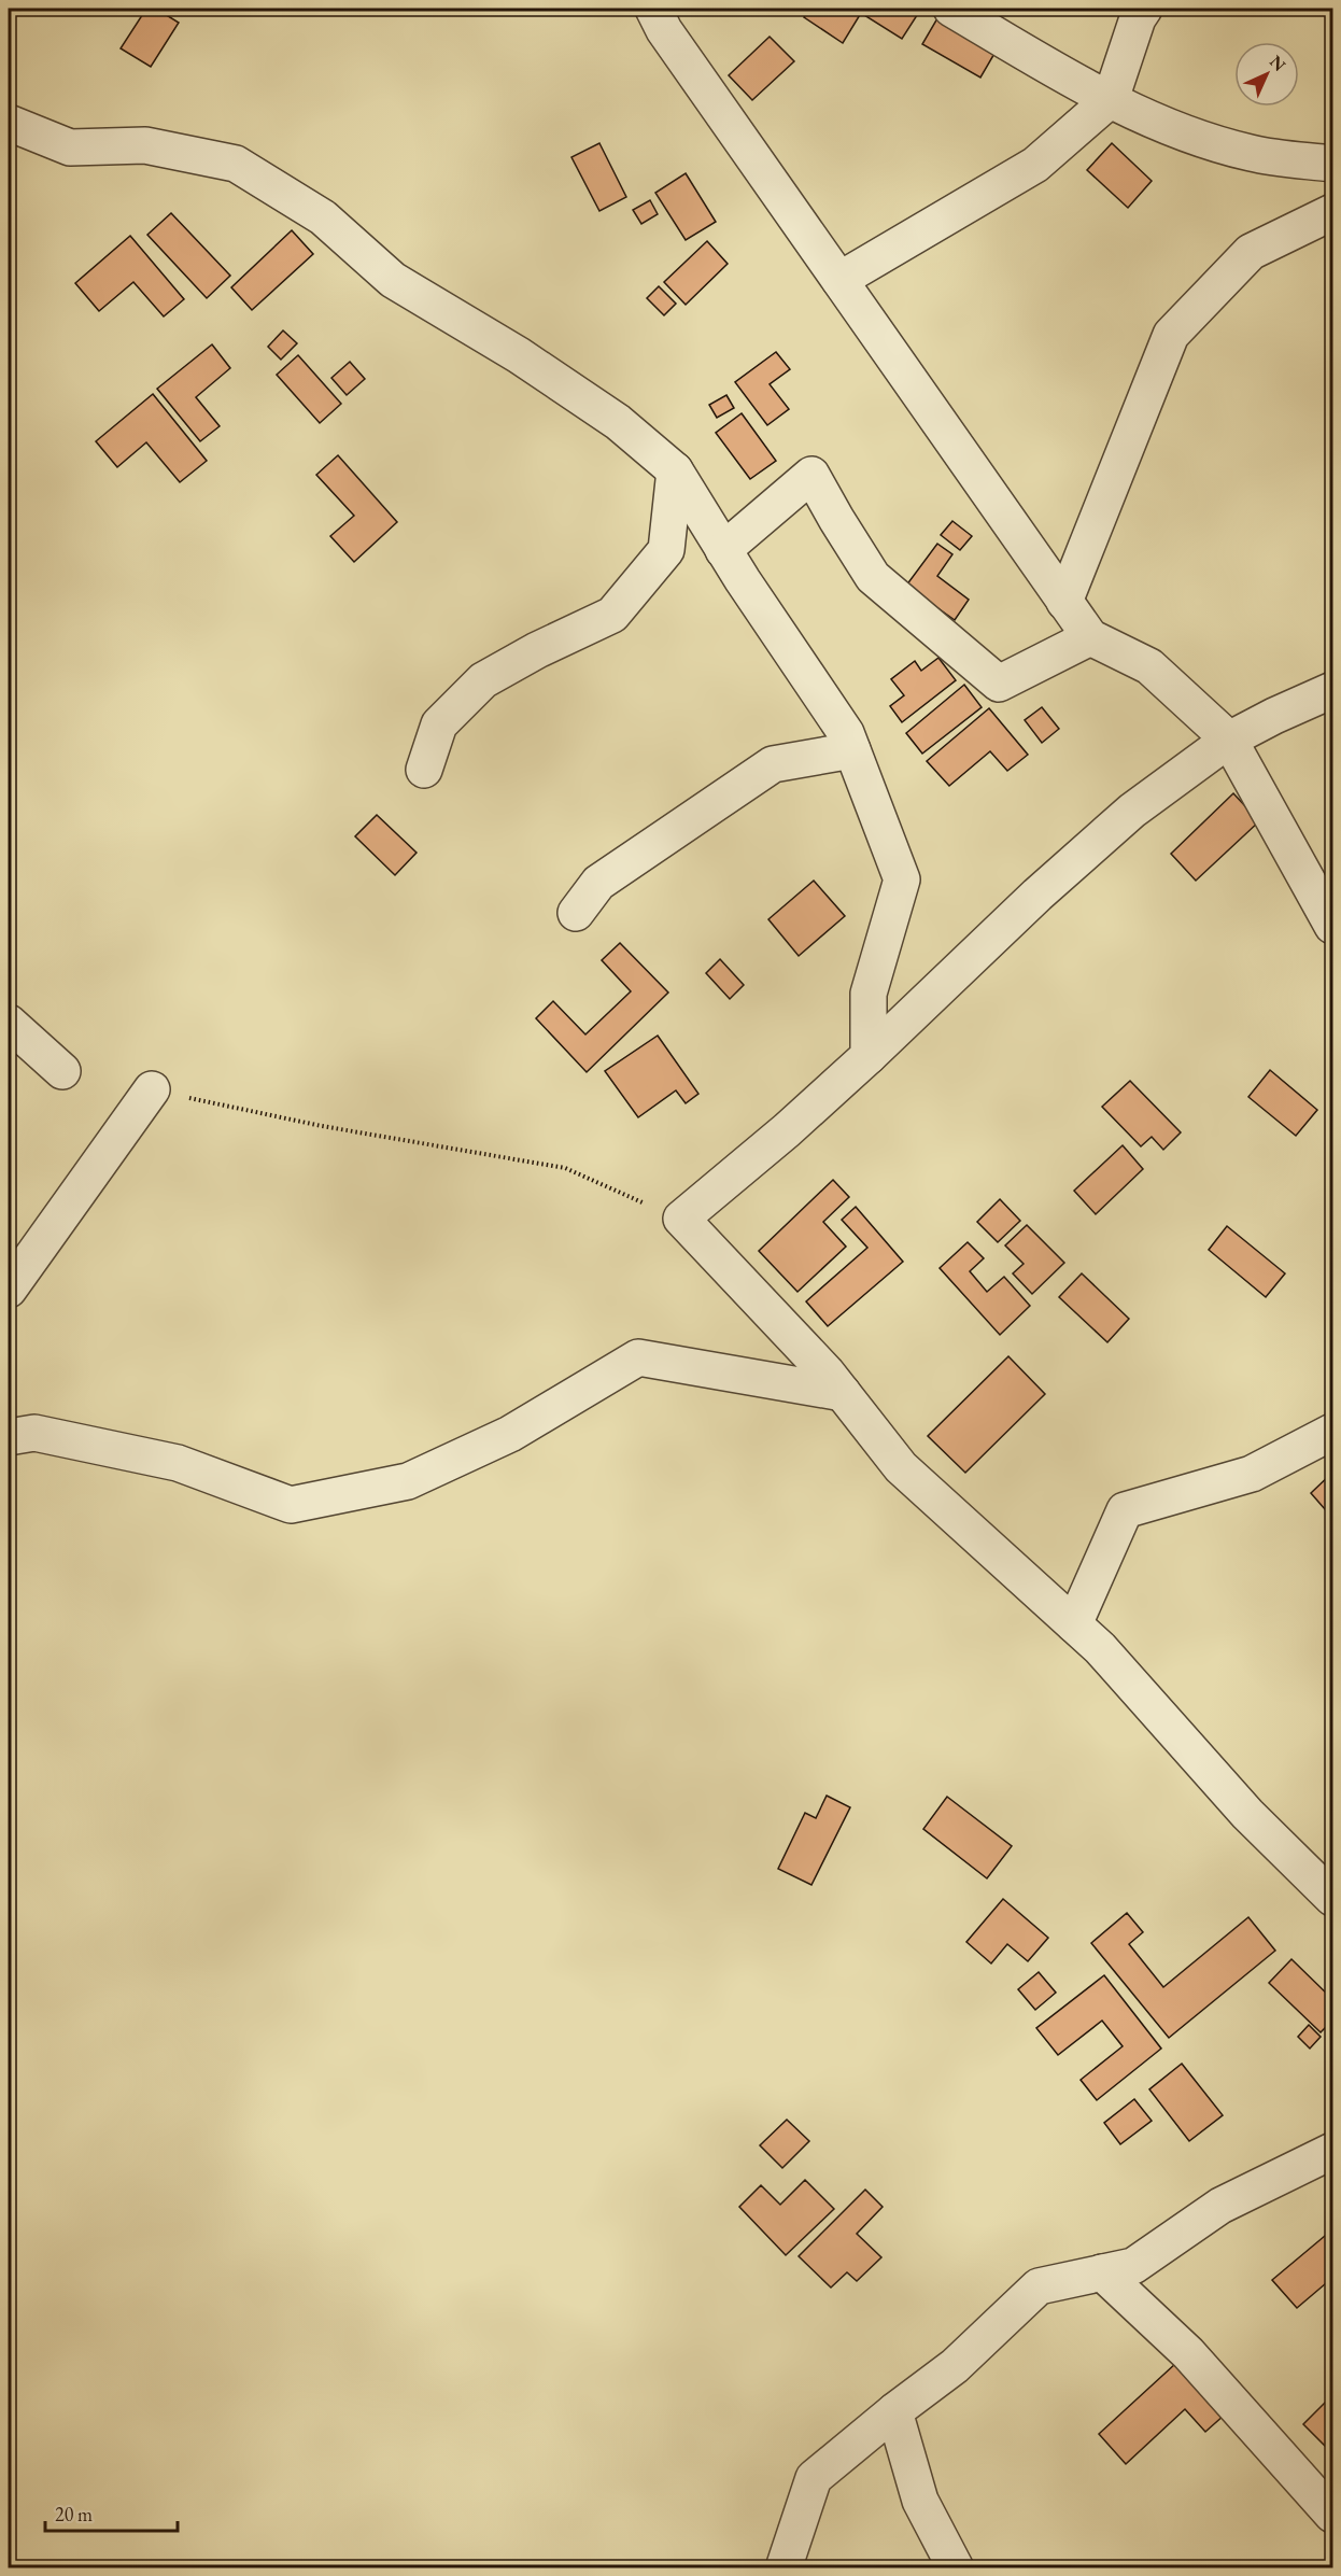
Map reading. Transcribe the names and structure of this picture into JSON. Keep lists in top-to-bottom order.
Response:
{
  "scale_bar": "20 m",
  "north": "top right"
}
